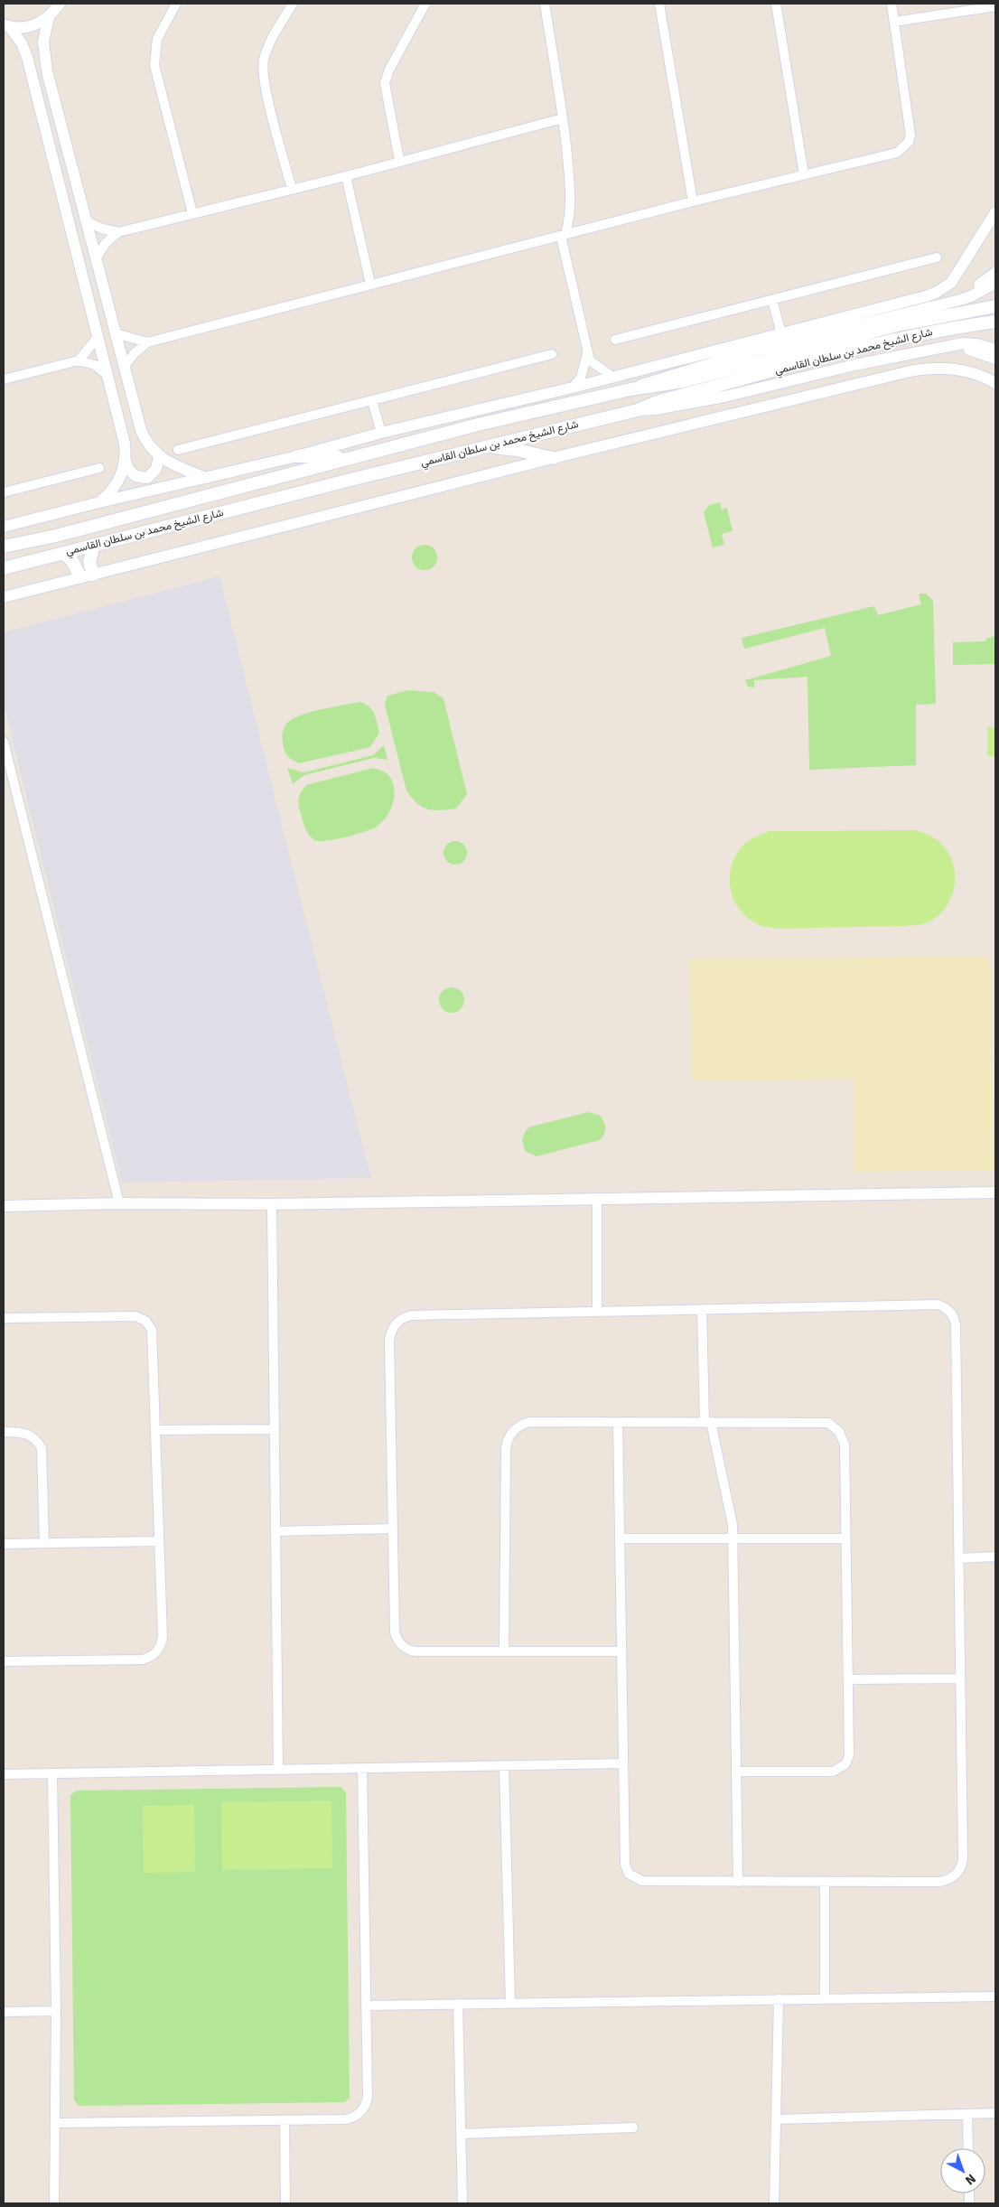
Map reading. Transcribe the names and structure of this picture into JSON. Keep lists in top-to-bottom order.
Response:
{
  "streets": {
    "main road": ["شارع الشيخ محمد بن سلطان القاسمي"]
  },
  "north": "bottom right"
}
